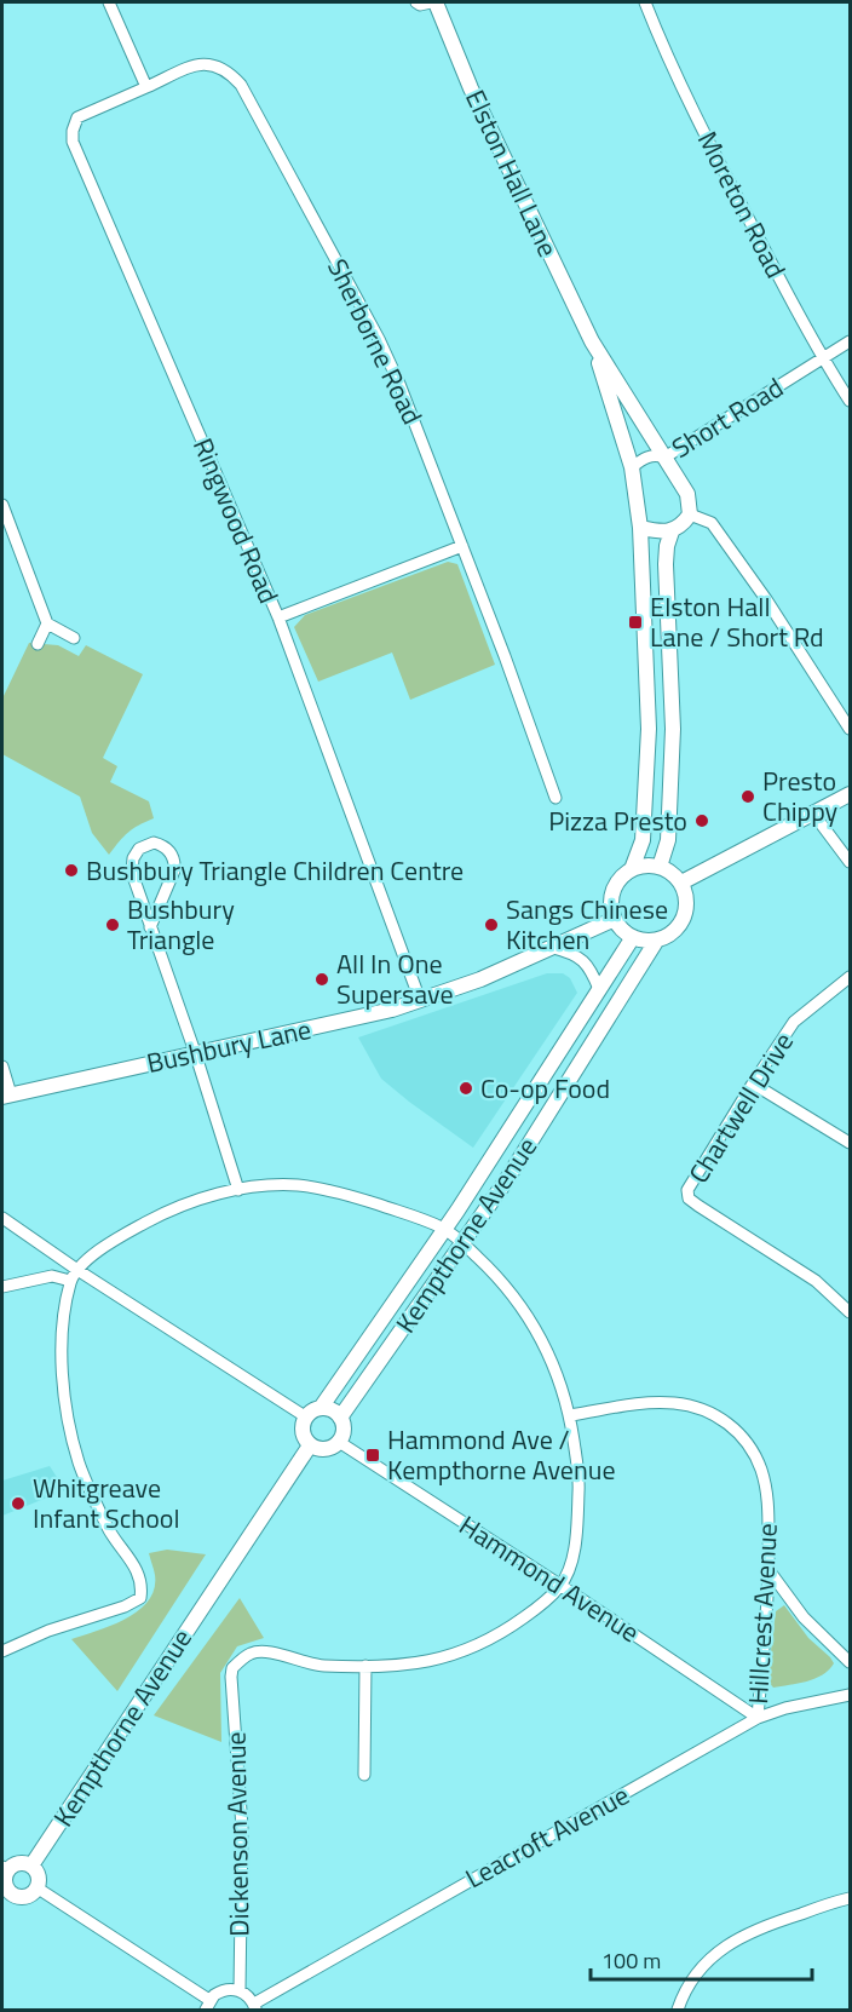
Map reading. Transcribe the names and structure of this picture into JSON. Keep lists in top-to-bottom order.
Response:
{
  "streets": {
    "street": [
      "Elston Hall Lane",
      "Moreton Road",
      "Sherborne Road",
      "Short Road",
      "Ringwood Road",
      "Bushbury Lane",
      "Chartwell Drive",
      "Kempthorne Avenue",
      "Hammond Avenue",
      "Hillcrest Avenue",
      "Dickenson Avenue",
      "Leacroft Avenue"
    ]
  },
  "crossings": [
    ["Elston Hall Lane", "Short Road"],
    ["Elston Hall Lane", "Bushbury Lane"],
    ["Elston Hall Lane", "Kempthorne Avenue"],
    ["Moreton Road", "Short Road"],
    ["Sherborne Road", "Ringwood Road"],
    ["Ringwood Road", "Bushbury Lane"],
    ["Bushbury Lane", "Kempthorne Avenue"],
    ["Kempthorne Avenue", "Hammond Avenue"],
    ["Hammond Avenue", "Hillcrest Avenue"],
    ["Hammond Avenue", "Leacroft Avenue"],
    ["Hillcrest Avenue", "Leacroft Avenue"]
  ],
  "places": {
    "transit": ["Elston Hall Lane / Short Rd", "Hammond Ave / Kempthorne Avenue"],
    "other": [
      "Presto Chippy",
      "Pizza Presto",
      "Bushbury Triangle Children Centre",
      "Bushbury Triangle",
      "Sangs Chinese Kitchen",
      "All In One Supersave",
      "Co-op Food",
      "Whitgreave Infant School"
    ]
  },
  "scale_bar": "100 m"
}
